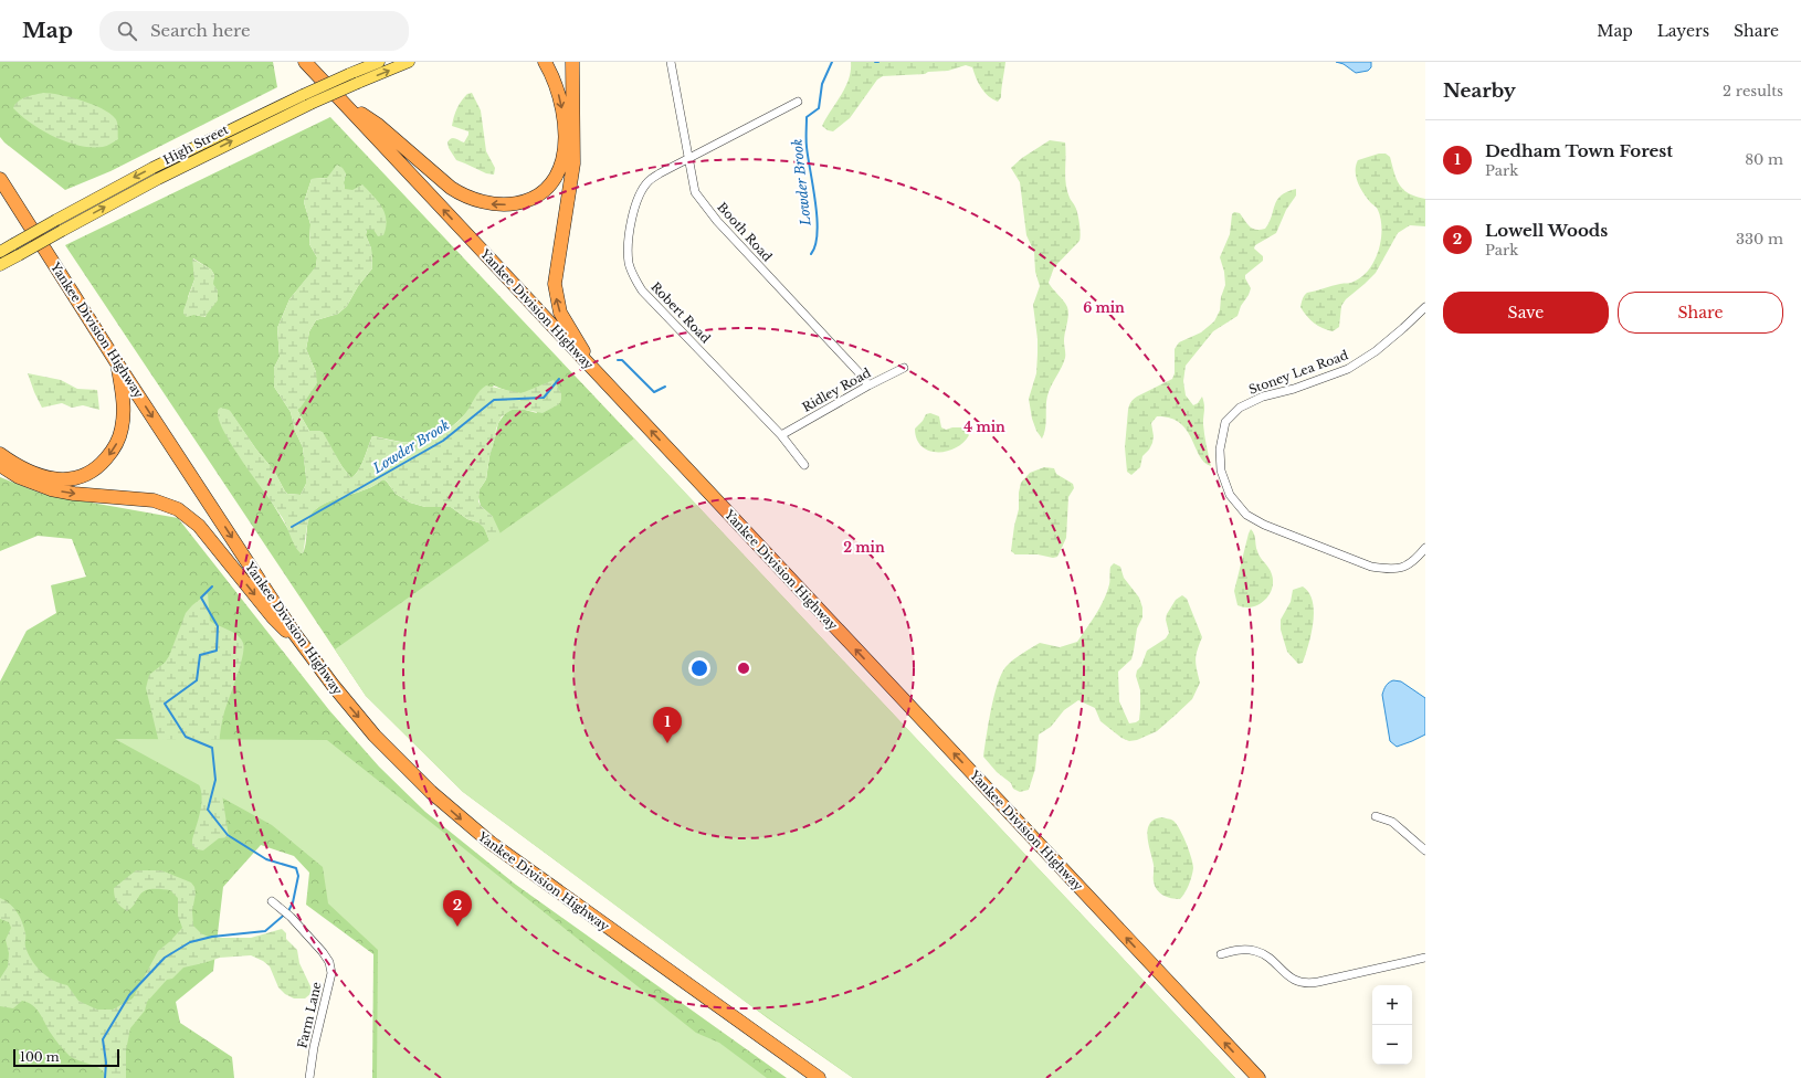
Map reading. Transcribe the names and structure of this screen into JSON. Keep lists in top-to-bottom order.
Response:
{
  "streets": {
    "highway": ["Yankee Division Highway"],
    "main road": ["High Street"],
    "street": [
      "Booth Road",
      "Robert Road",
      "Stoney Lea Road",
      "Ridley Road",
      "Farm Lane"
    ]
  },
  "crossings": [
    ["Booth Road", "Robert Road"],
    ["Booth Road", "Ridley Road"],
    ["Robert Road", "Ridley Road"]
  ],
  "water": ["Lowder Brook"],
  "scale_bar": "100 m",
  "page": {
    "header": "Map",
    "search": "Search here",
    "nav": ["Map", "Layers", "Share"],
    "heading": ["Nearby", "2 results"],
    "list": [
      {
        "mark": "1",
        "name": "Dedham Town Forest",
        "note": "Park",
        "value": "80 m"
      },
      {
        "mark": "2",
        "name": "Lowell Woods",
        "note": "Park",
        "value": "330 m"
      }
    ],
    "buttons": ["Save", "Share"],
    "pins": ["1", "2"],
    "map_buttons": ["+", "−"],
    "scale": "100 m"
  },
  "rings": ["6 min", "4 min", "2 min"]
}
